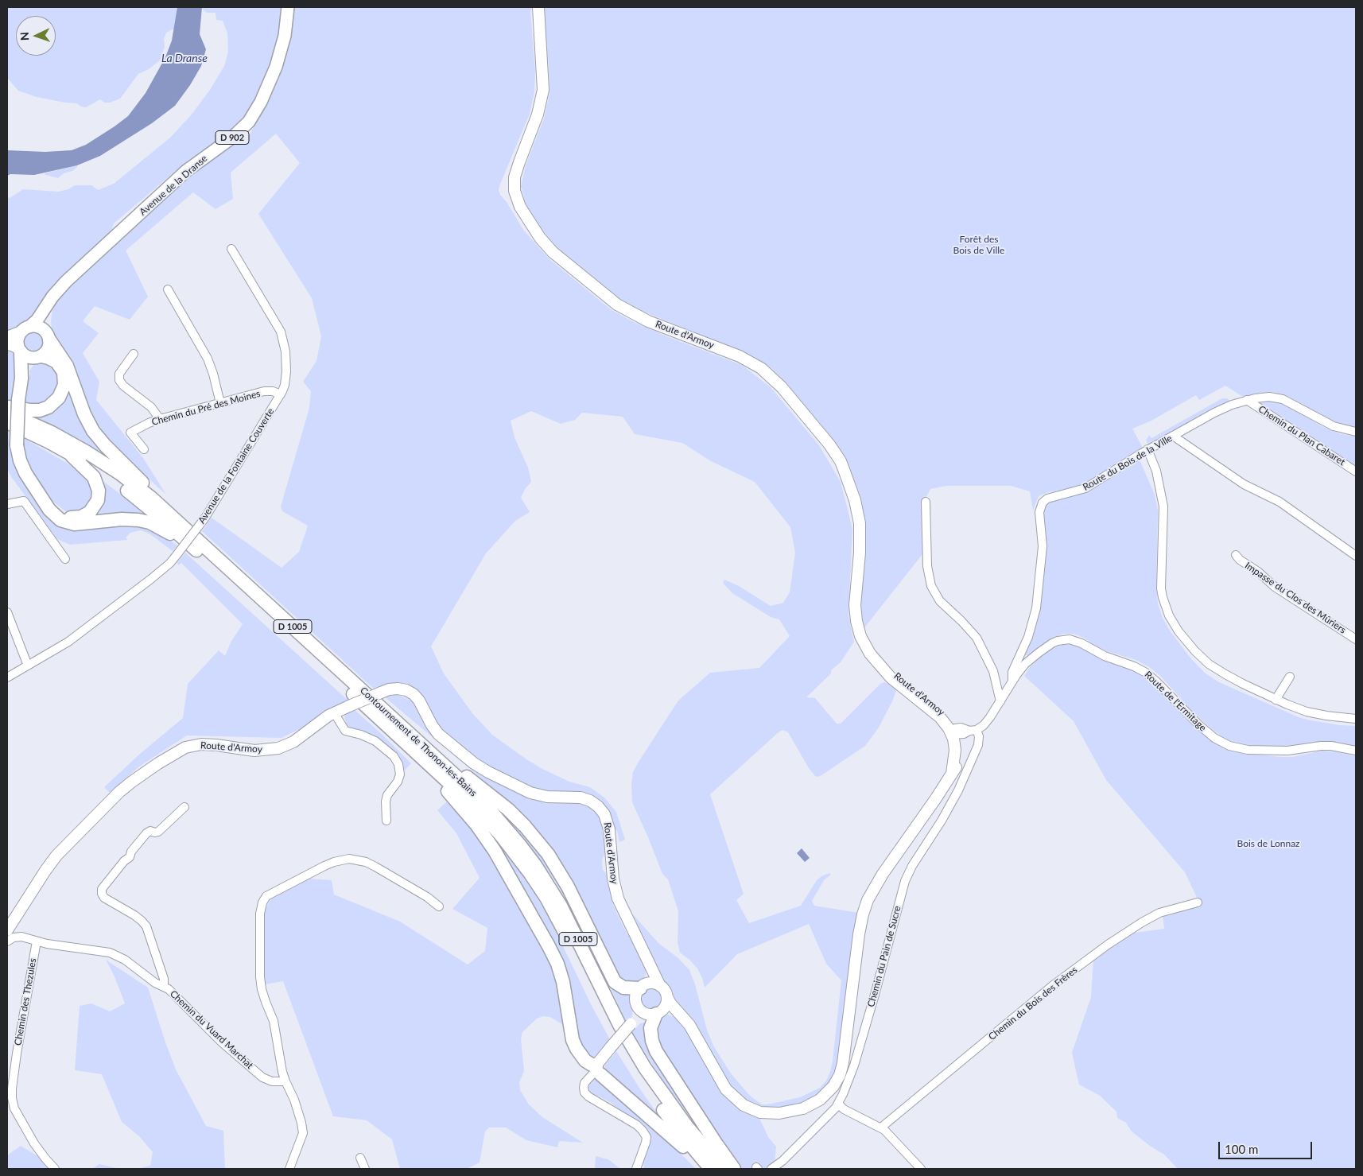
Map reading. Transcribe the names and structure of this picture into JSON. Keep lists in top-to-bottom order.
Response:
{
  "streets": {
    "highway": ["D 1005", "Contournement de Thonon-les-Bains"],
    "main road": ["D 902", "Avenue de la Dranse", "Route d'Armoy"],
    "street": [
      "Chemin du Pré des Moines",
      "Chemin du Plan Cabaret",
      "Route du Bois de la Ville",
      "Avenue de la Fontaine Couverte",
      "Impasse du Clos des Mûriers",
      "Route de l'Ermitage",
      "Chemin du Pain de Sucre",
      "Chemin des Thezules",
      "Chemin du Bois des Frères",
      "Chemin du Vuard Marchat"
    ]
  },
  "crossings": [
    ["Route d'Armoy", "Route du Bois de la Ville"],
    ["Route d'Armoy", "D 1005"],
    ["Chemin du Pré des Moines", "Avenue de la Fontaine Couverte"],
    ["Chemin du Plan Cabaret", "Route du Bois de la Ville"],
    ["Route du Bois de la Ville", "Route de l'Ermitage"],
    ["Route du Bois de la Ville", "Chemin du Pain de Sucre"],
    ["D 1005", "Contournement de Thonon-les-Bains"],
    ["Chemin des Thezules", "Chemin du Vuard Marchat"]
  ],
  "water": ["La Dranse"],
  "parks": ["Forêt des Bois de Ville", "Bois de Lonnaz"],
  "scale_bar": "100 m",
  "north": "left"
}
